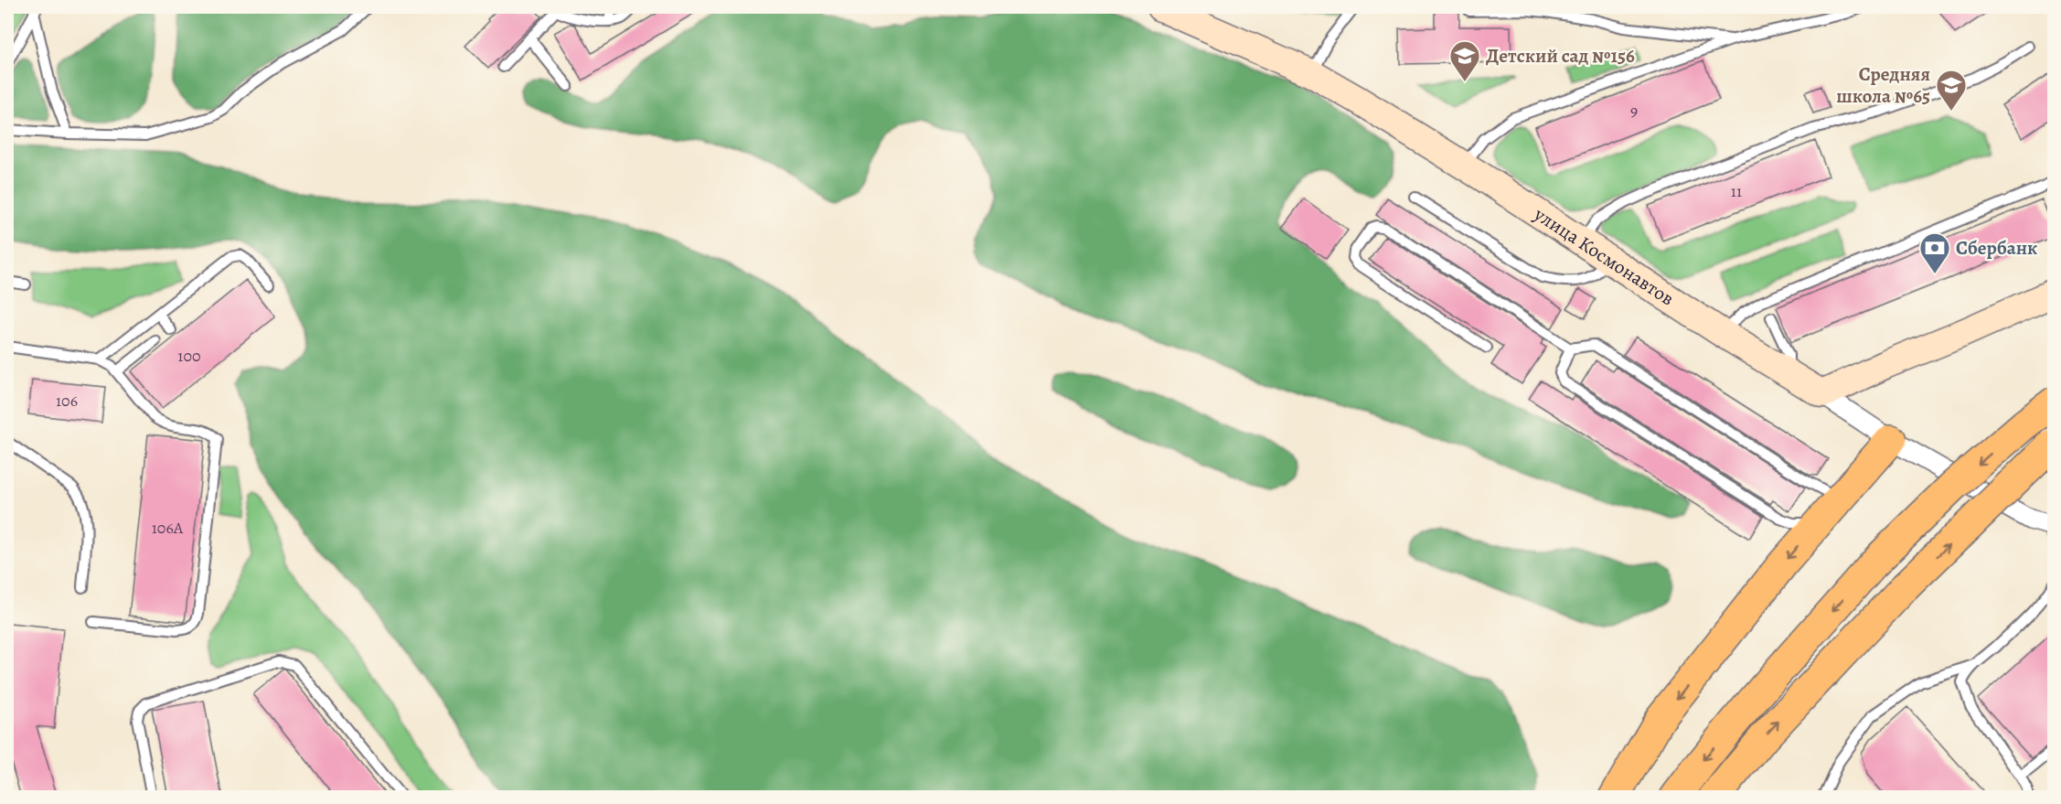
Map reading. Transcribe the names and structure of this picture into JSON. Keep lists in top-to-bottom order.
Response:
{
  "streets": {
    "main road": ["улица Космонавтов"]
  },
  "places": {
    "school or university": ["Детский сад №156", "Средняя школа №65"],
    "bank": ["Сбербанк"]
  },
  "house_numbers": [
    "9",
    "11",
    "100",
    "106",
    "106А"
  ]
}
